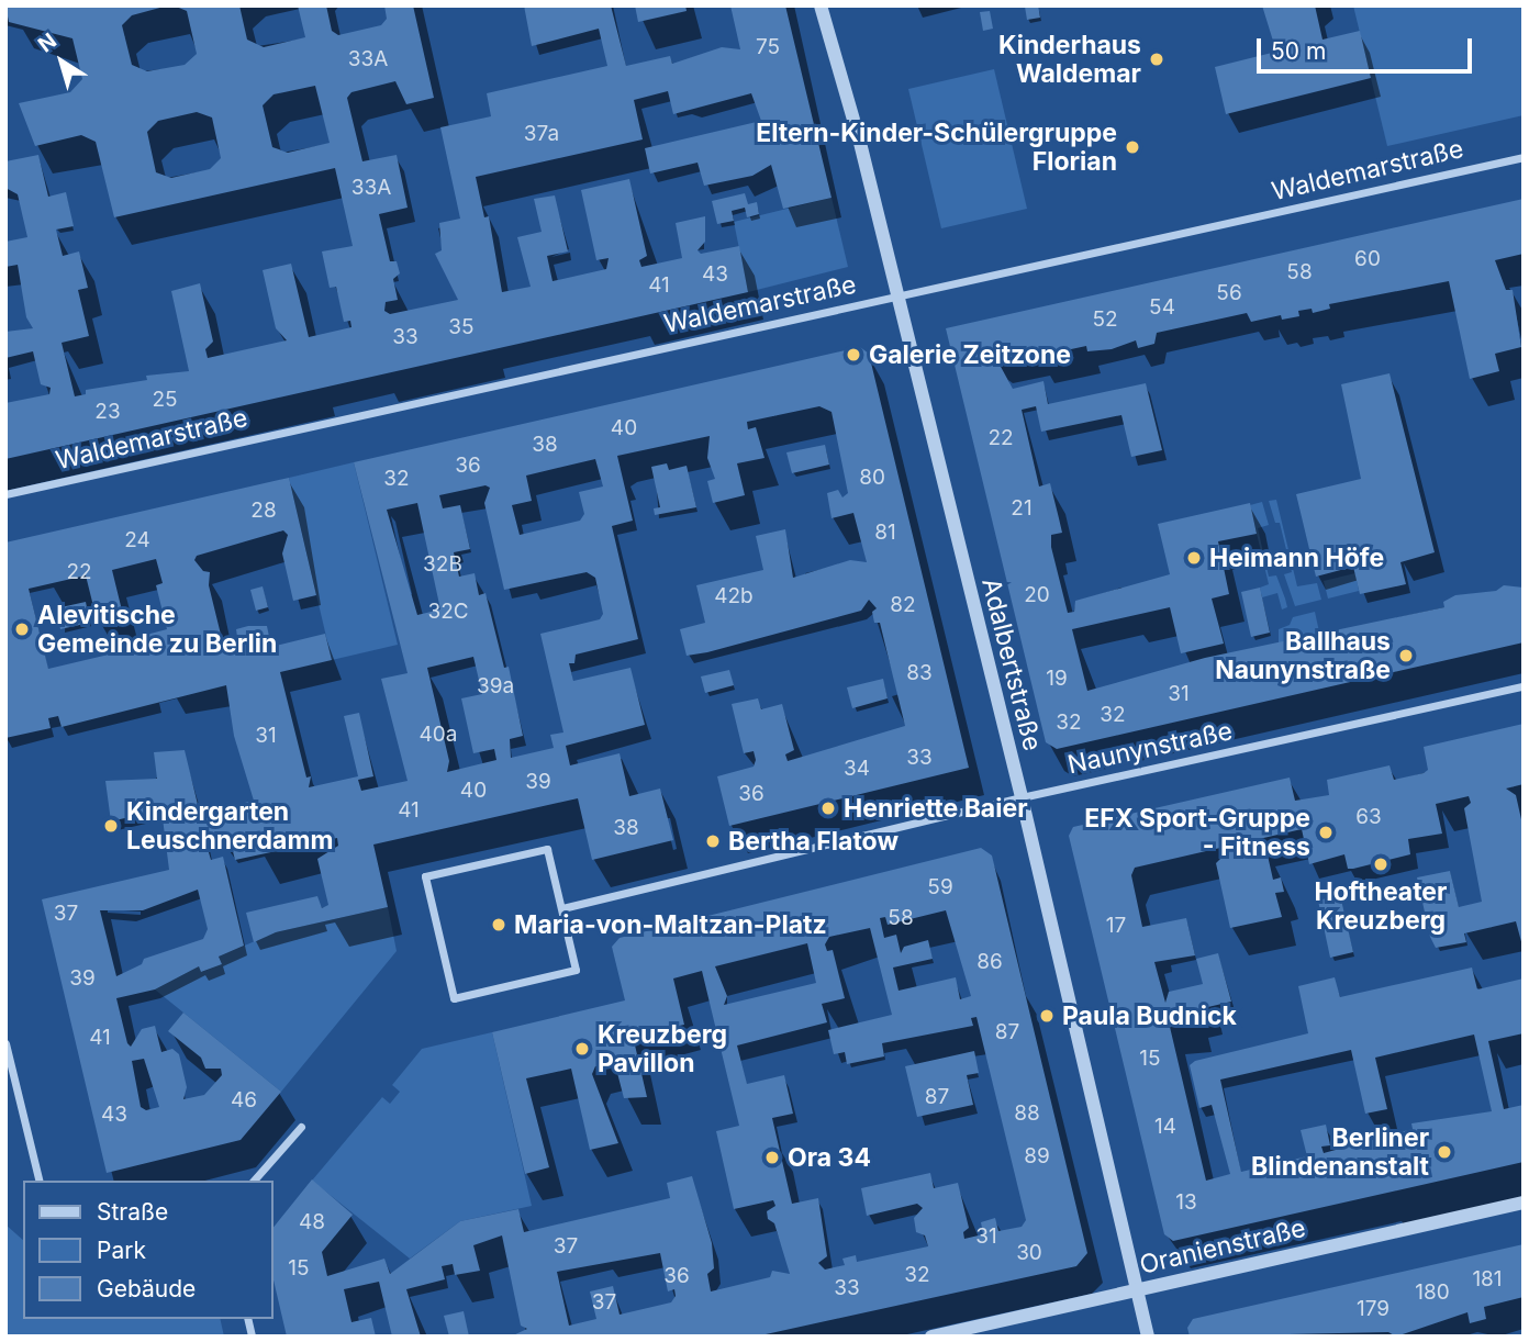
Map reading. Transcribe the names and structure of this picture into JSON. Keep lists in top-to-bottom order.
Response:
{
  "streets": {
    "street": [
      "Waldemarstraße",
      "Adalbertstraße",
      "Naunynstraße",
      "Oranienstraße"
    ]
  },
  "crossings": [
    ["Waldemarstraße", "Adalbertstraße"],
    ["Adalbertstraße", "Naunynstraße"],
    ["Adalbertstraße", "Oranienstraße"]
  ],
  "places": [
    "Kinderhaus Waldemar",
    "Eltern-Kinder-Schülergruppe Florian",
    "Galerie Zeitzone",
    "Heimann Höfe",
    "Alevitische Gemeinde zu Berlin",
    "Ballhaus Naunynstraße",
    "Henriette Baier",
    "Kindergarten Leuschnerdamm",
    "EFX Sport-Gruppe - Fitness",
    "Bertha Flatow",
    "Hoftheater Kreuzberg",
    "Maria-von-Maltzan-Platz",
    "Paula Budnick",
    "Kreuzberg Pavillon",
    "Berliner Blindenanstalt",
    "Ora 34"
  ],
  "house_numbers": [
    "75",
    "33A",
    "37a",
    "33A",
    "60",
    "58",
    "43",
    "41",
    "56",
    "54",
    "52",
    "35",
    "33",
    "25",
    "23",
    "40",
    "22",
    "38",
    "36",
    "80",
    "32",
    "21",
    "28",
    "81",
    "24",
    "32B",
    "22",
    "20",
    "42b",
    "82",
    "32C",
    "83",
    "19",
    "39a",
    "31",
    "32",
    "32",
    "40a",
    "31",
    "33",
    "34",
    "39",
    "40",
    "36",
    "41",
    "63",
    "38",
    "59",
    "37",
    "58",
    "17",
    "86",
    "39",
    "87",
    "41",
    "15",
    "87",
    "46",
    "88",
    "43",
    "14",
    "89",
    "13",
    "48",
    "31",
    "37",
    "30",
    "15",
    "32",
    "36",
    "181",
    "33",
    "180",
    "37",
    "179"
  ],
  "legend": ["Straße", "Park", "Gebäude"],
  "scale_bar": "50 m",
  "north": "top left"
}
